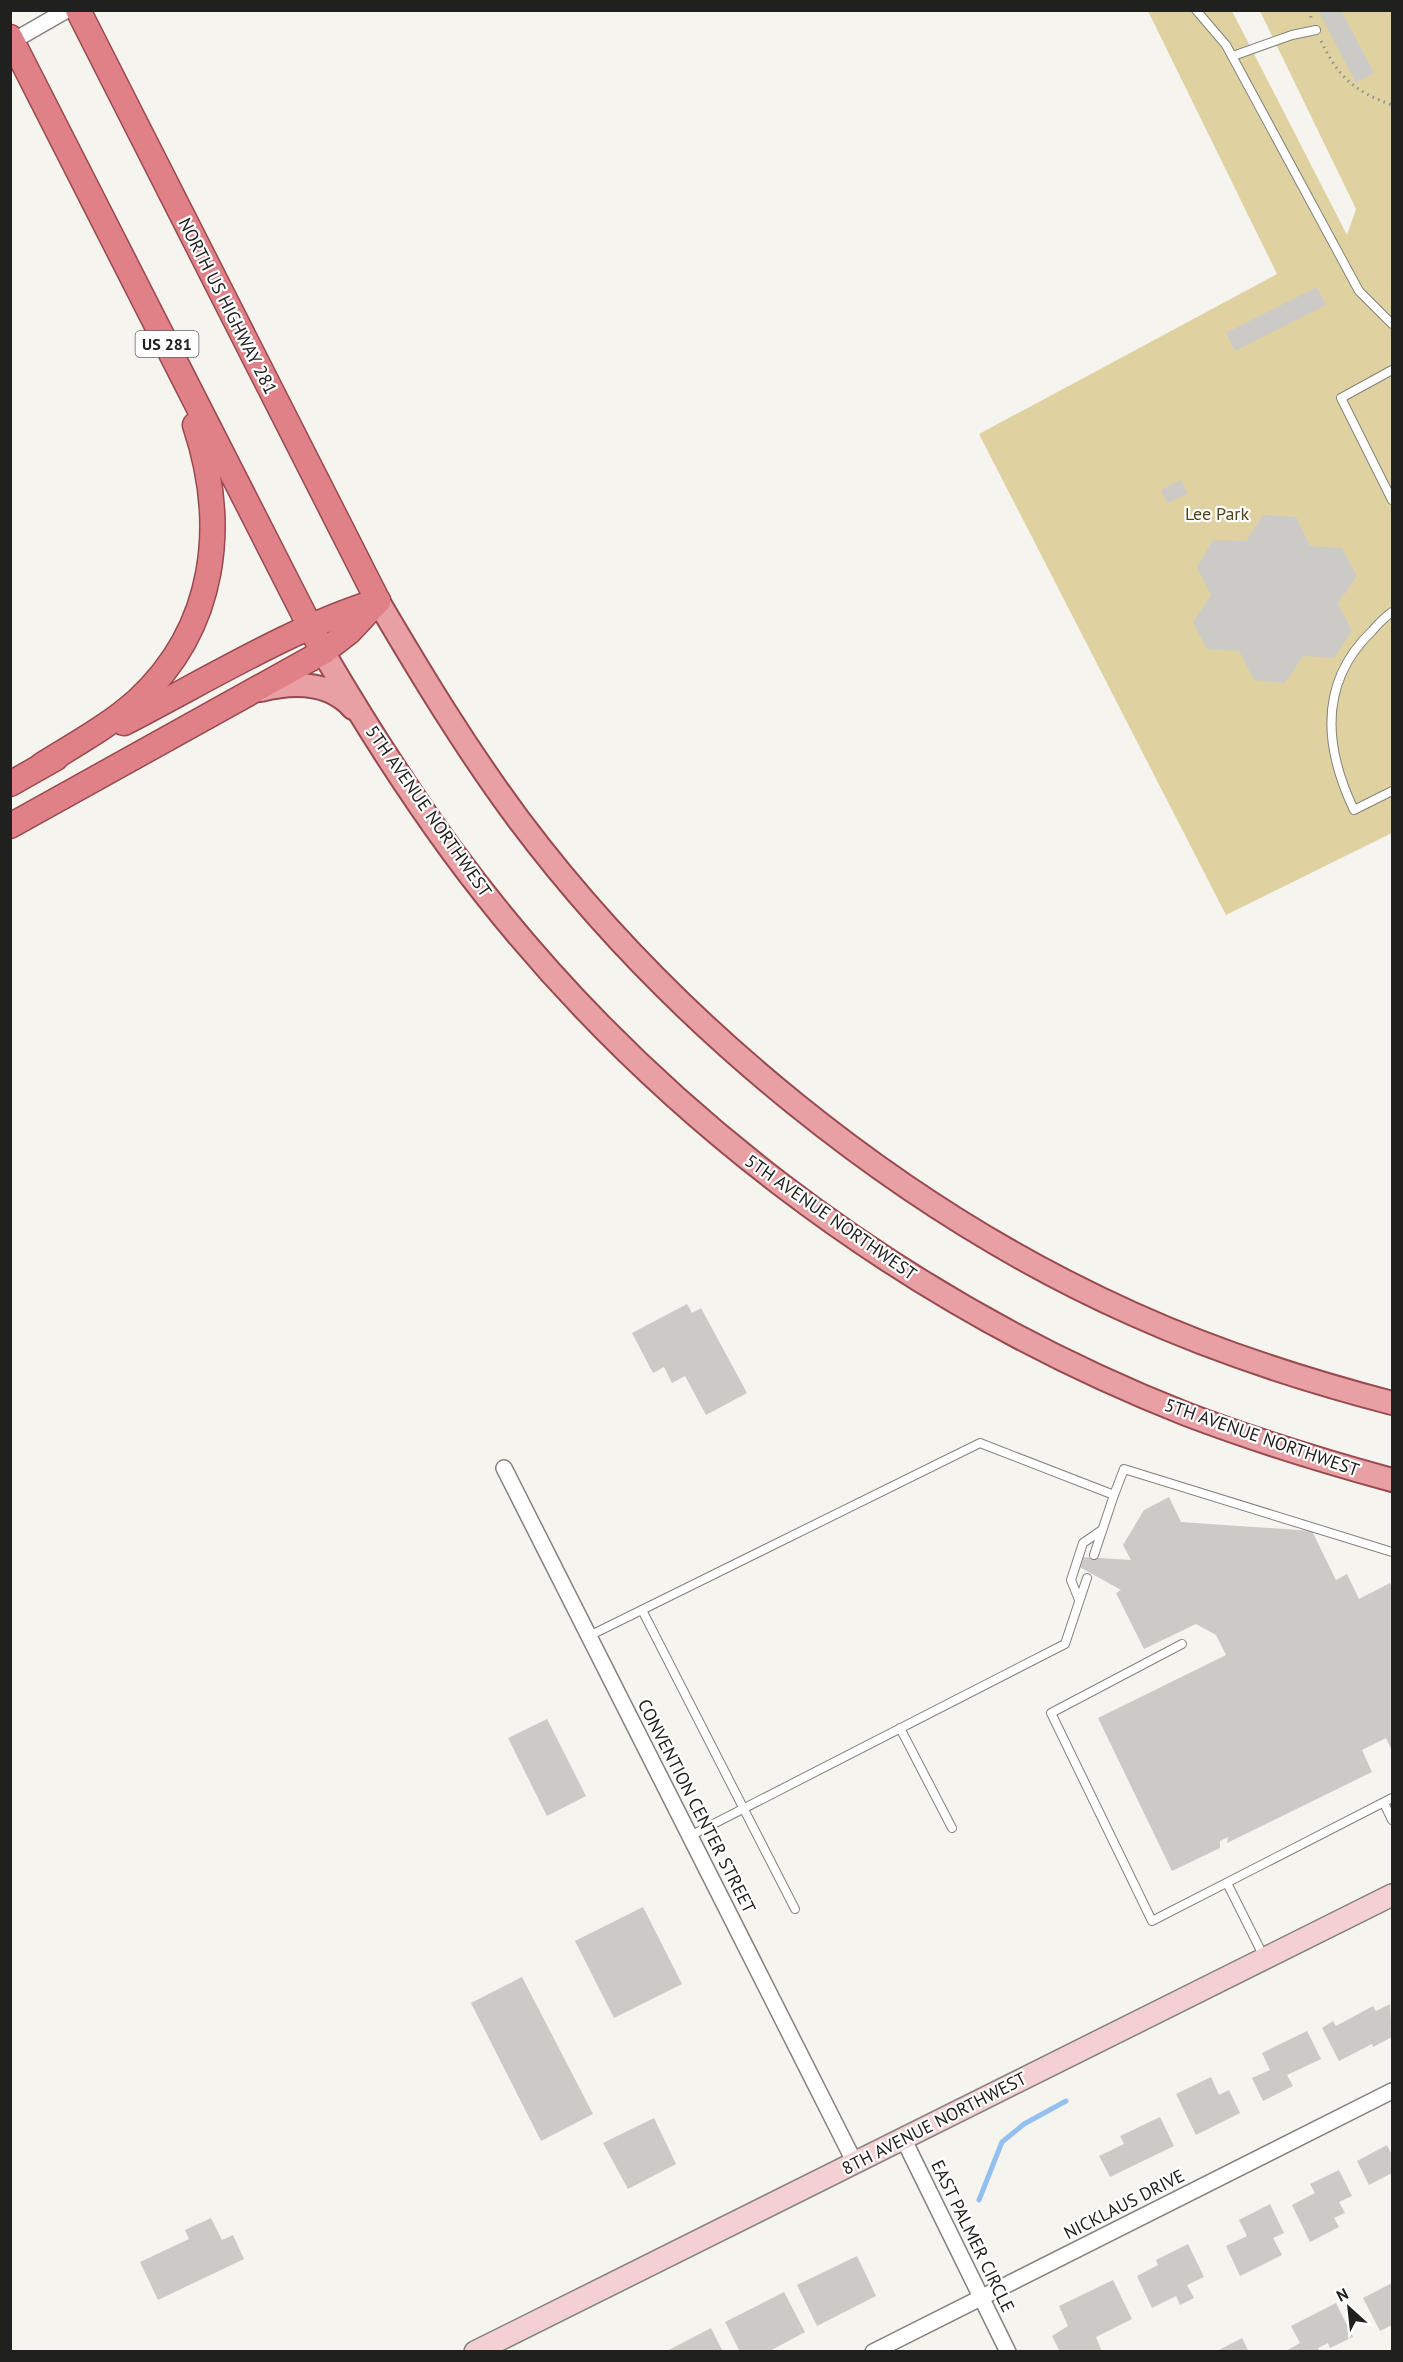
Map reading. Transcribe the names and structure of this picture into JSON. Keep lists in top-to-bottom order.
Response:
{
  "streets": {
    "highway": ["NORTH US HIGHWAY 281", "US 281"],
    "main road": ["5TH AVENUE NORTHWEST", "8TH AVENUE NORTHWEST"],
    "street": ["CONVENTION CENTER STREET", "NICKLAUS DRIVE", "EAST PALMER CIRCLE"]
  },
  "crossings": [
    ["NORTH US HIGHWAY 281", "US 281"],
    ["US 281", "5TH AVENUE NORTHWEST"],
    ["CONVENTION CENTER STREET", "8TH AVENUE NORTHWEST"],
    ["8TH AVENUE NORTHWEST", "EAST PALMER CIRCLE"],
    ["NICKLAUS DRIVE", "EAST PALMER CIRCLE"]
  ],
  "parks": ["Lee Park"],
  "north": "top left"
}
